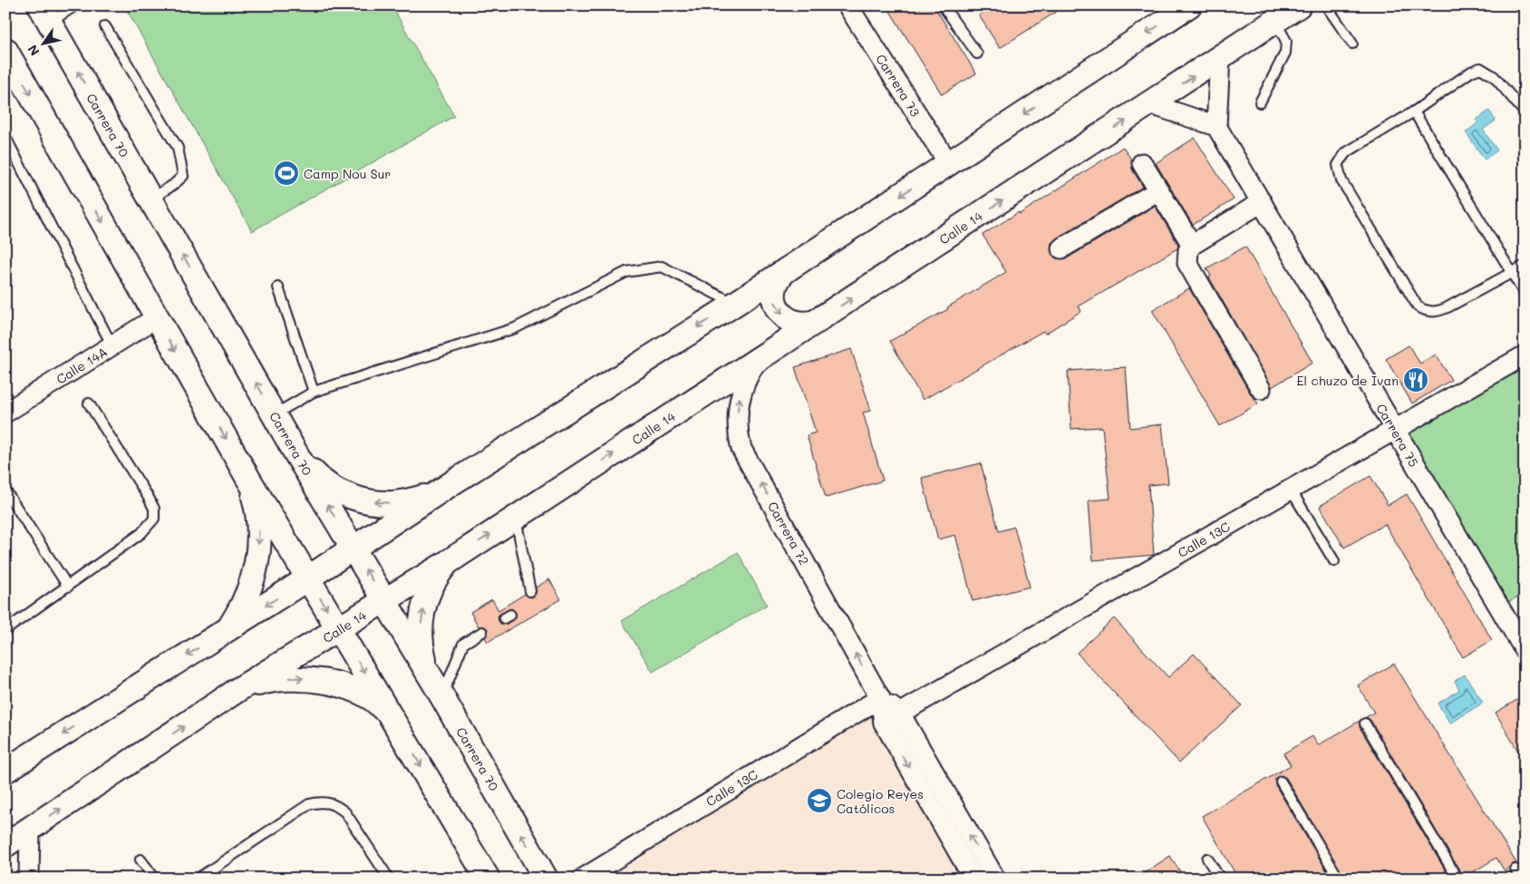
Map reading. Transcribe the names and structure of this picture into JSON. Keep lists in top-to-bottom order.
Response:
{
  "streets": {
    "street": [
      "Carrera 73",
      "Carrera 70",
      "Calle 14",
      "Calle 14A",
      "Carrera 75",
      "Carrera 72",
      "Calle 13C"
    ]
  },
  "crossings": [
    ["Carrera 70", "Calle 14"],
    ["Calle 14", "Carrera 72"],
    ["Carrera 75", "Calle 13C"],
    ["Carrera 72", "Calle 13C"]
  ],
  "places": {
    "sports": ["Camp Nou Sur"],
    "restaurant": ["El chuzo de Ivan"],
    "school or university": ["Colegio Reyes Católicos"]
  },
  "north": "bottom left"
}
